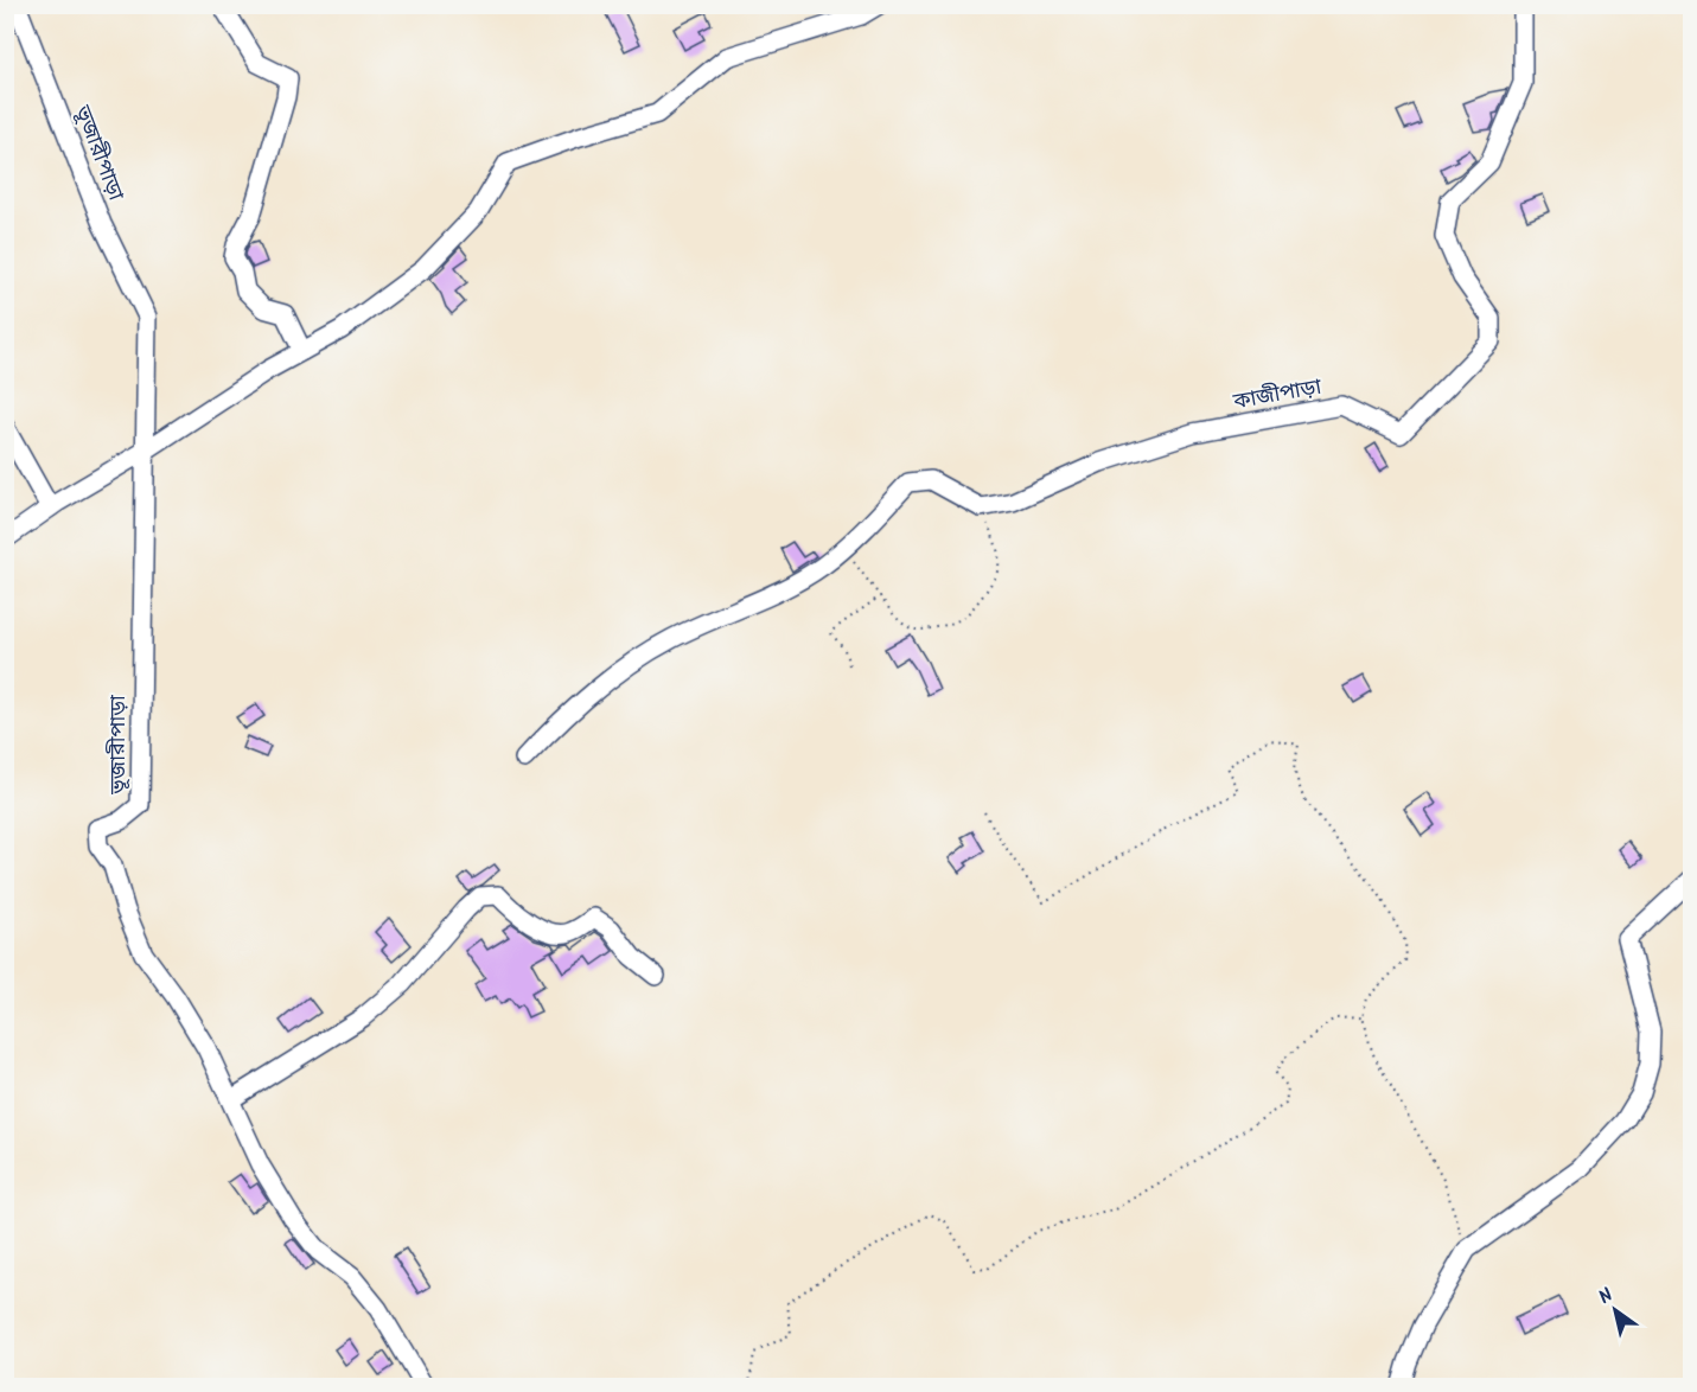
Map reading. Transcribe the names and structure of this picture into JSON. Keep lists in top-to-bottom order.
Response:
{
  "streets": {
    "street": ["ভূজারীপাড়া", "কাজীপাড়া"]
  },
  "north": "top left"
}
